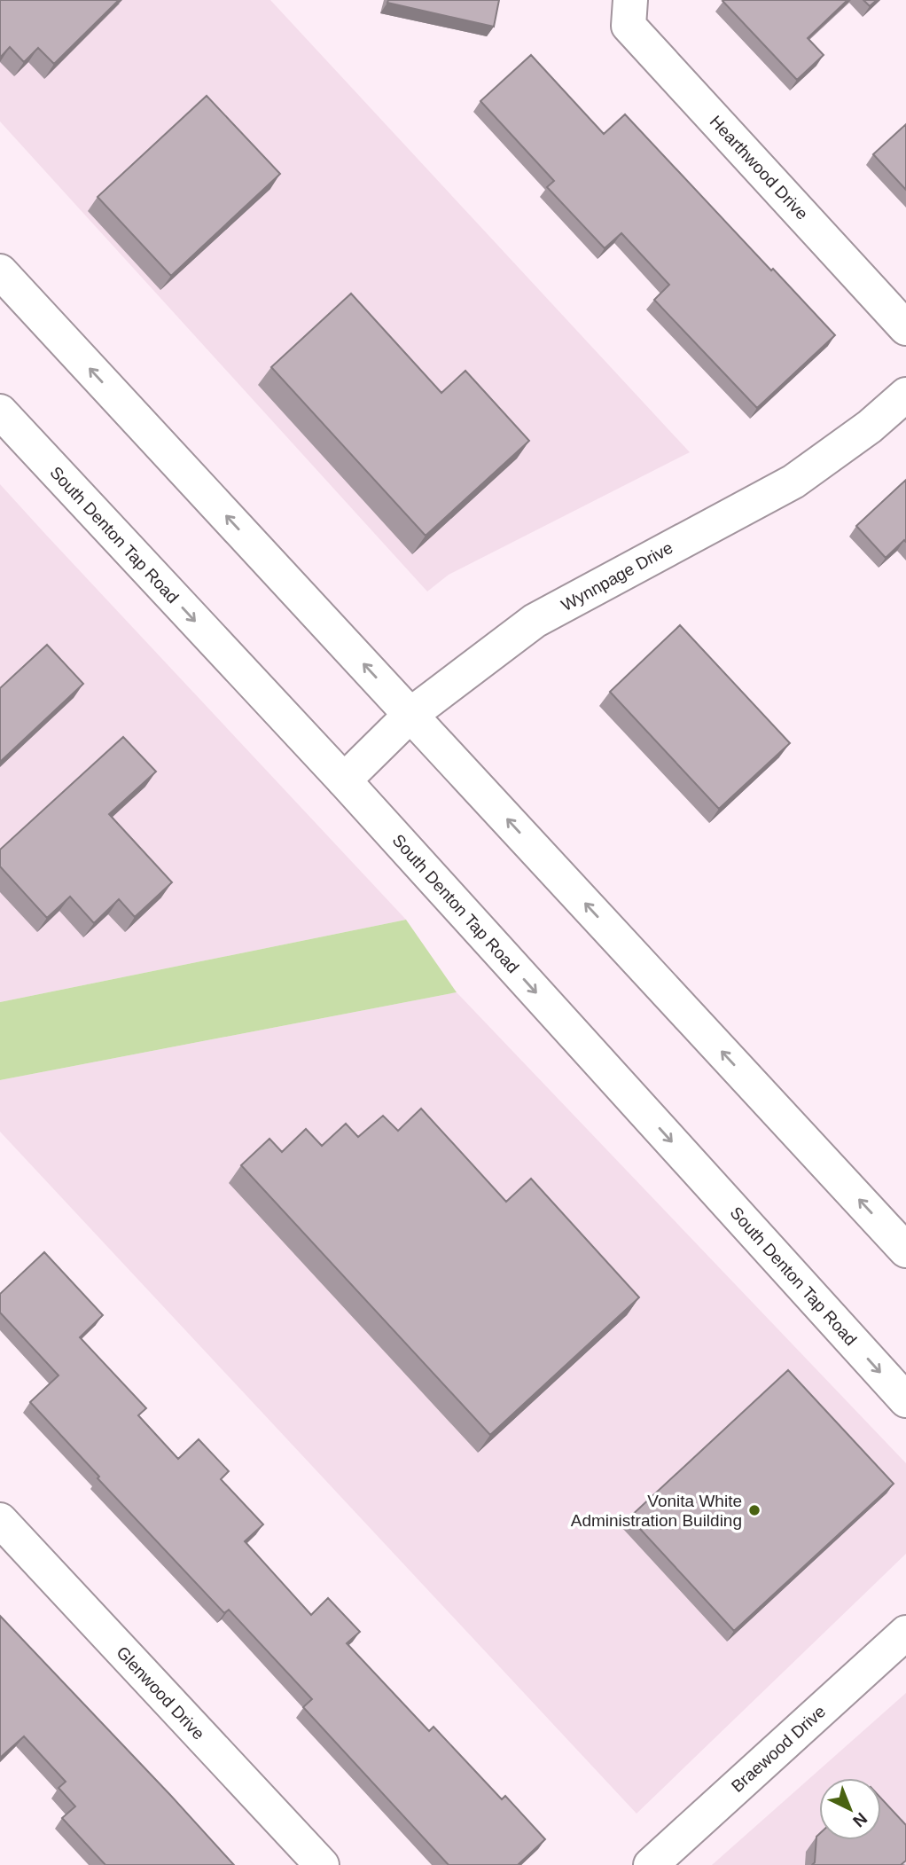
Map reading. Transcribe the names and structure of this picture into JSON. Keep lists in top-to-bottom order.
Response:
{
  "streets": {
    "main road": [
      "Hearthwood Drive",
      "South Denton Tap Road",
      "Wynnpage Drive",
      "Glenwood Drive",
      "Braewood Drive"
    ]
  },
  "crossings": [
    ["South Denton Tap Road", "Wynnpage Drive"]
  ],
  "places": ["Vonita White Administration Building"],
  "north": "bottom right"
}
